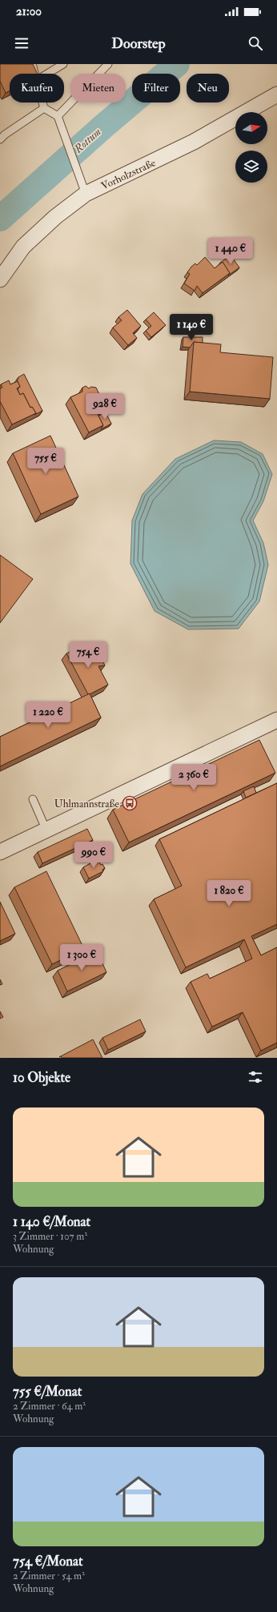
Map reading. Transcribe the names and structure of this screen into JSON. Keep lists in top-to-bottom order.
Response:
{
  "streets": {
    "street": ["Vorholzstraße"]
  },
  "water": ["Rottum"],
  "places": {
    "bus stop": ["Uhlmannstraße"]
  },
  "north": "right",
  "page": {
    "status": "21:00",
    "header": "Doorstep",
    "chip": [
      "Kaufen",
      "Mieten",
      "Filter",
      "Neu"
    ],
    "price": [
      "1 440 €",
      "1 140 €",
      "928 €",
      "755 €",
      "754 €",
      "1 220 €",
      "2 360 €",
      "990 €",
      "1 820 €",
      "1 300 €"
    ],
    "heading": "10 Objekte",
    "list": [
      {
        "name": "1 140 €/Monat",
        "note": "3 Zimmer · 107 m² · Wohnung"
      },
      {
        "name": "755 €/Monat",
        "note": "2 Zimmer · 64 m² · Wohnung"
      },
      {
        "name": "754 €/Monat",
        "note": "2 Zimmer · 54 m² · Wohnung"
      }
    ]
  }
}
